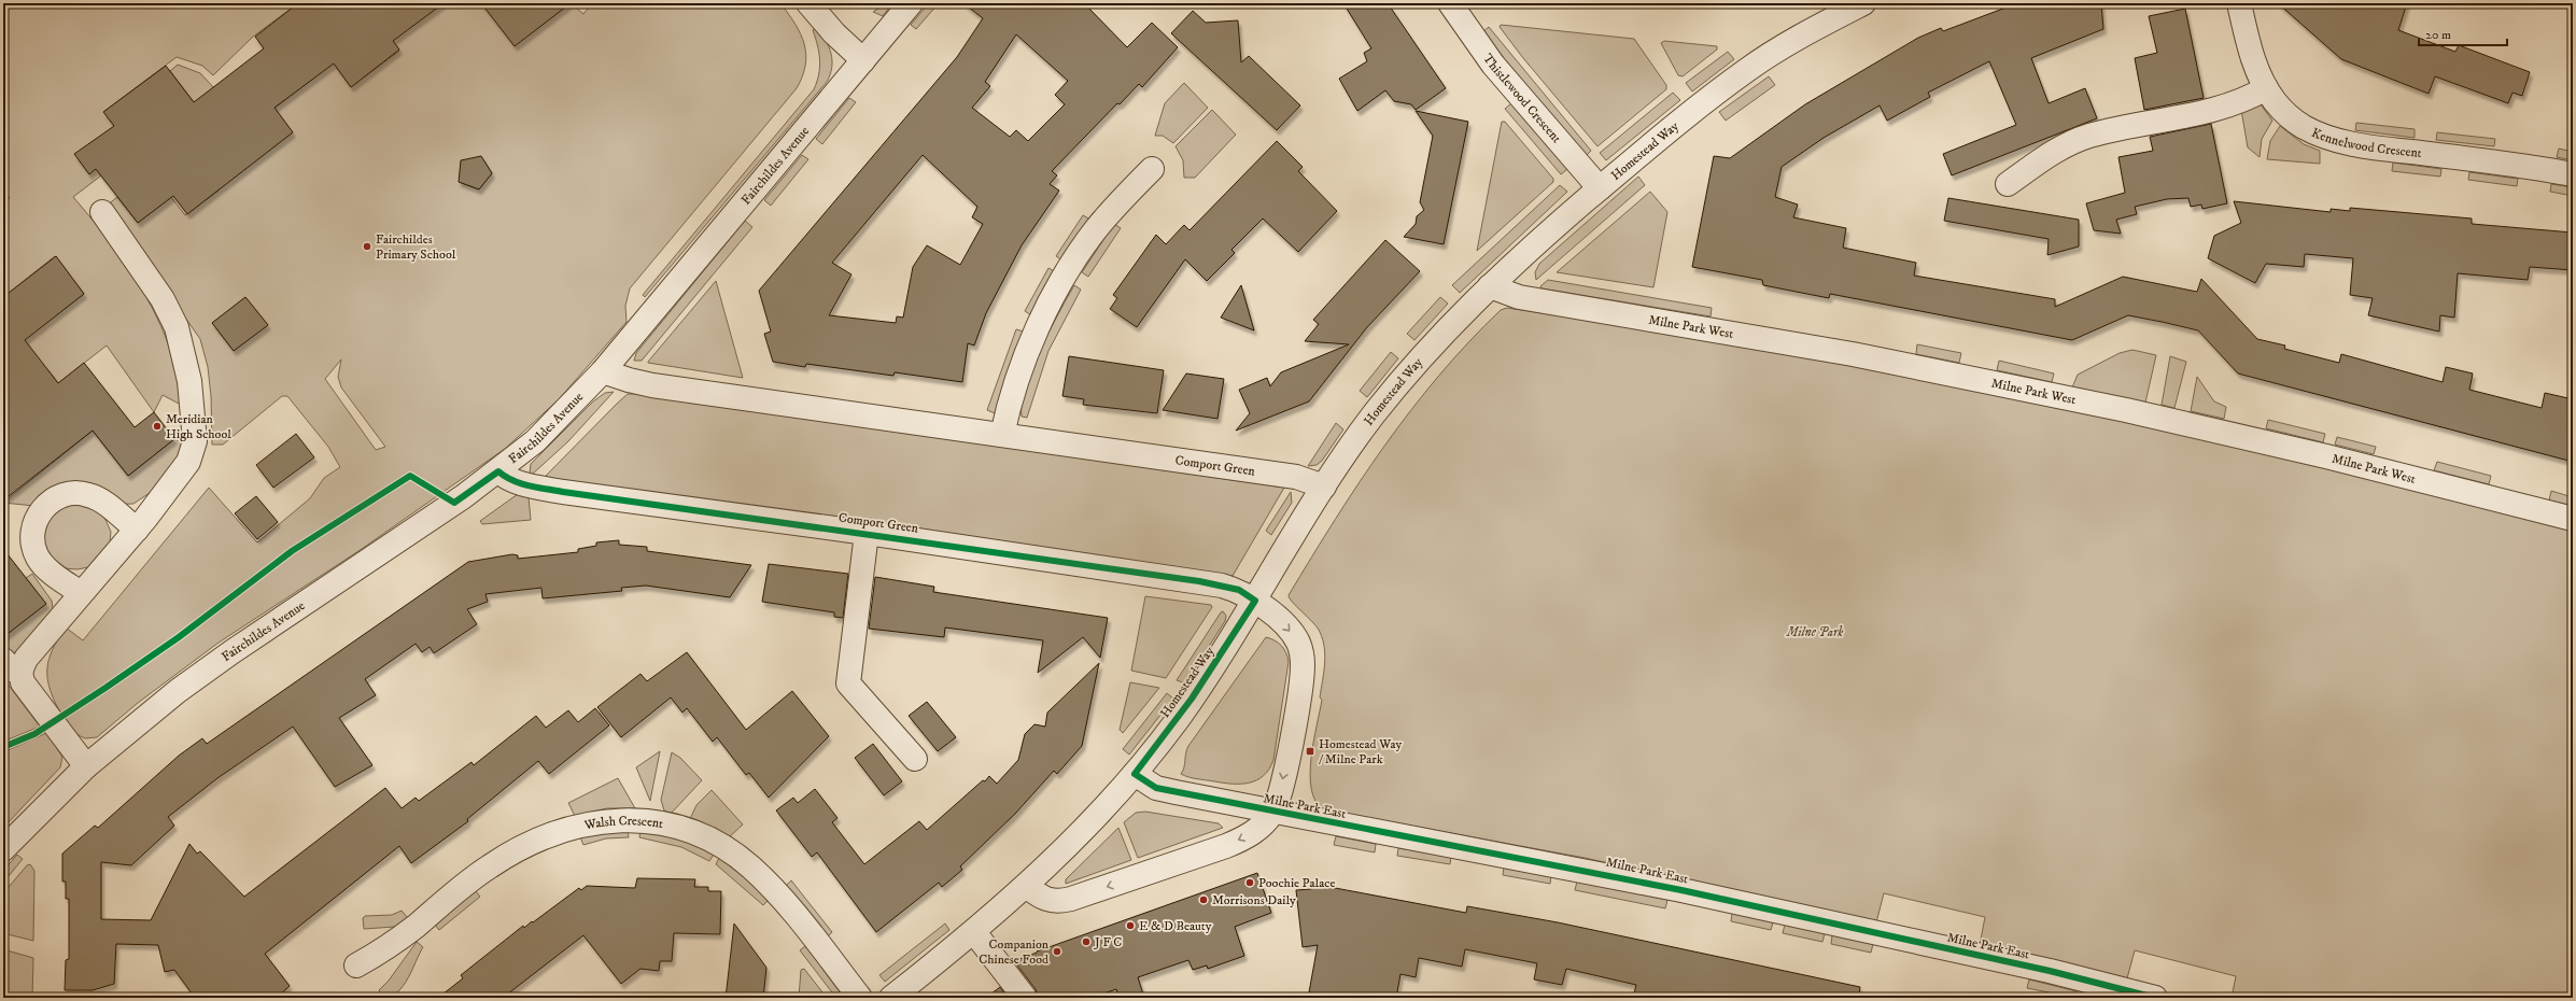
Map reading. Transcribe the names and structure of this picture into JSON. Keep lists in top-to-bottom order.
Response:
{
  "streets": {
    "street": [
      "Thistlewood Crescent",
      "Kennelwood Crescent",
      "Homestead Way",
      "Fairchildes Avenue",
      "Milne Park West",
      "Comport Green",
      "Milne Park East",
      "Walsh Crescent"
    ]
  },
  "crossings": [
    ["Thistlewood Crescent", "Homestead Way"],
    ["Homestead Way", "Milne Park West"],
    ["Homestead Way", "Comport Green"],
    ["Homestead Way", "Milne Park East"],
    ["Fairchildes Avenue", "Comport Green"],
    ["Comport Green", "Milne Park East"]
  ],
  "parks": ["Milne Park"],
  "places": {
    "other": [
      "Fairchildes Primary School",
      "Meridian High School",
      "Poochie Palace",
      "Morrisons Daily",
      "E & D Beauty",
      "J F C",
      "Companion Chinese Food"
    ],
    "transit": ["Homestead Way / Milne Park"]
  },
  "scale_bar": "20 m"
}
